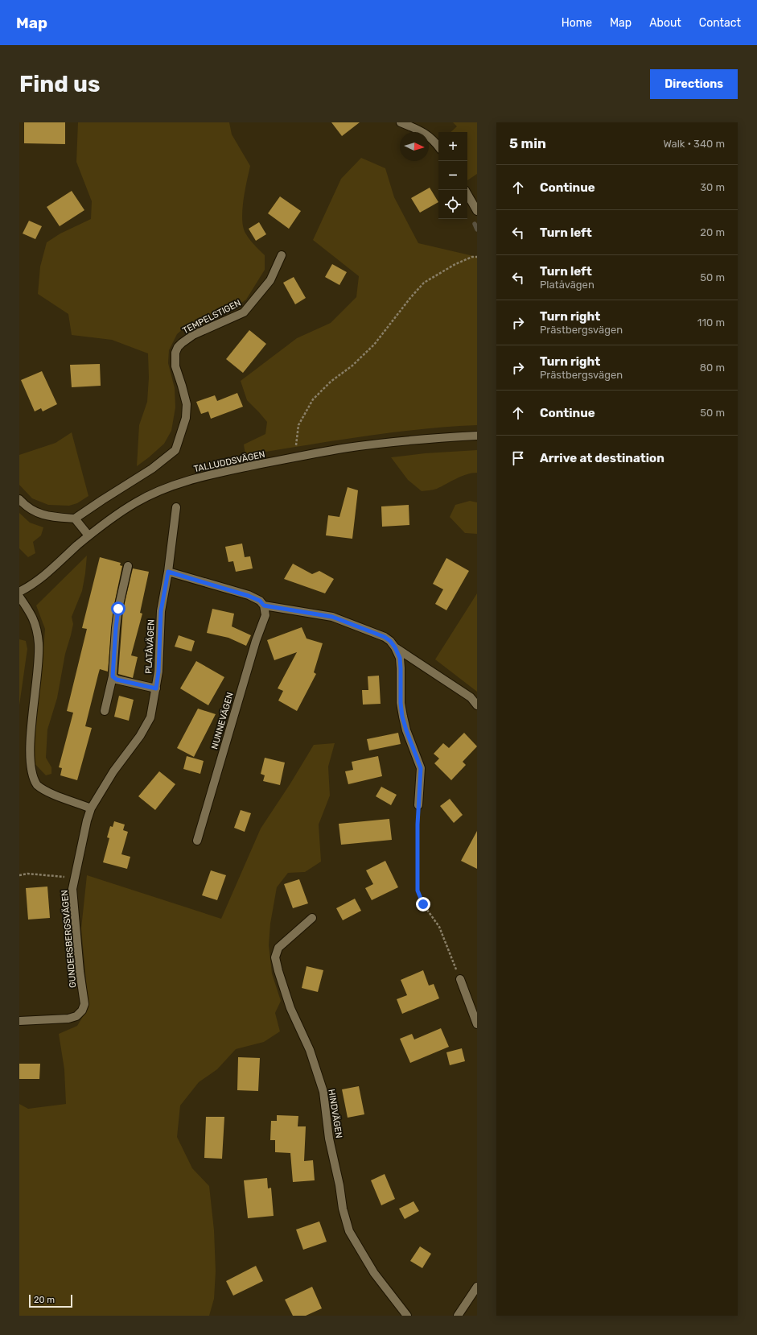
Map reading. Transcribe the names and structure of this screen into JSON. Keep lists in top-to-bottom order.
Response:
{
  "streets": {
    "street": [
      "TEMPELSTIGEN",
      "TALLUDDSVÄGEN",
      "PLATÅVÄGEN",
      "NUNNEVÄGEN",
      "GUNDERSBERGSVÄGEN",
      "HINDVÄGEN"
    ]
  },
  "crossings": [
    ["PLATÅVÄGEN", "GUNDERSBERGSVÄGEN"]
  ],
  "scale_bar": "20 m",
  "north": "right",
  "page": {
    "header": "Map",
    "nav": [
      "Home",
      "Map",
      "About",
      "Contact"
    ],
    "buttons": "Directions",
    "title": "Find us",
    "heading": ["5 min", "Walk · 340 m"],
    "map_buttons": ["+", "−"],
    "list": [
      ["Continue", "30 m"],
      ["Turn left", "20 m"],
      ["Turn left", "Platåvägen", "50 m"],
      ["Turn right", "Prästbergsvägen", "110 m"],
      ["Turn right", "Prästbergsvägen", "80 m"],
      ["Continue", "50 m"],
      "Arrive at destination"
    ],
    "scale": "20 m"
  }
}
